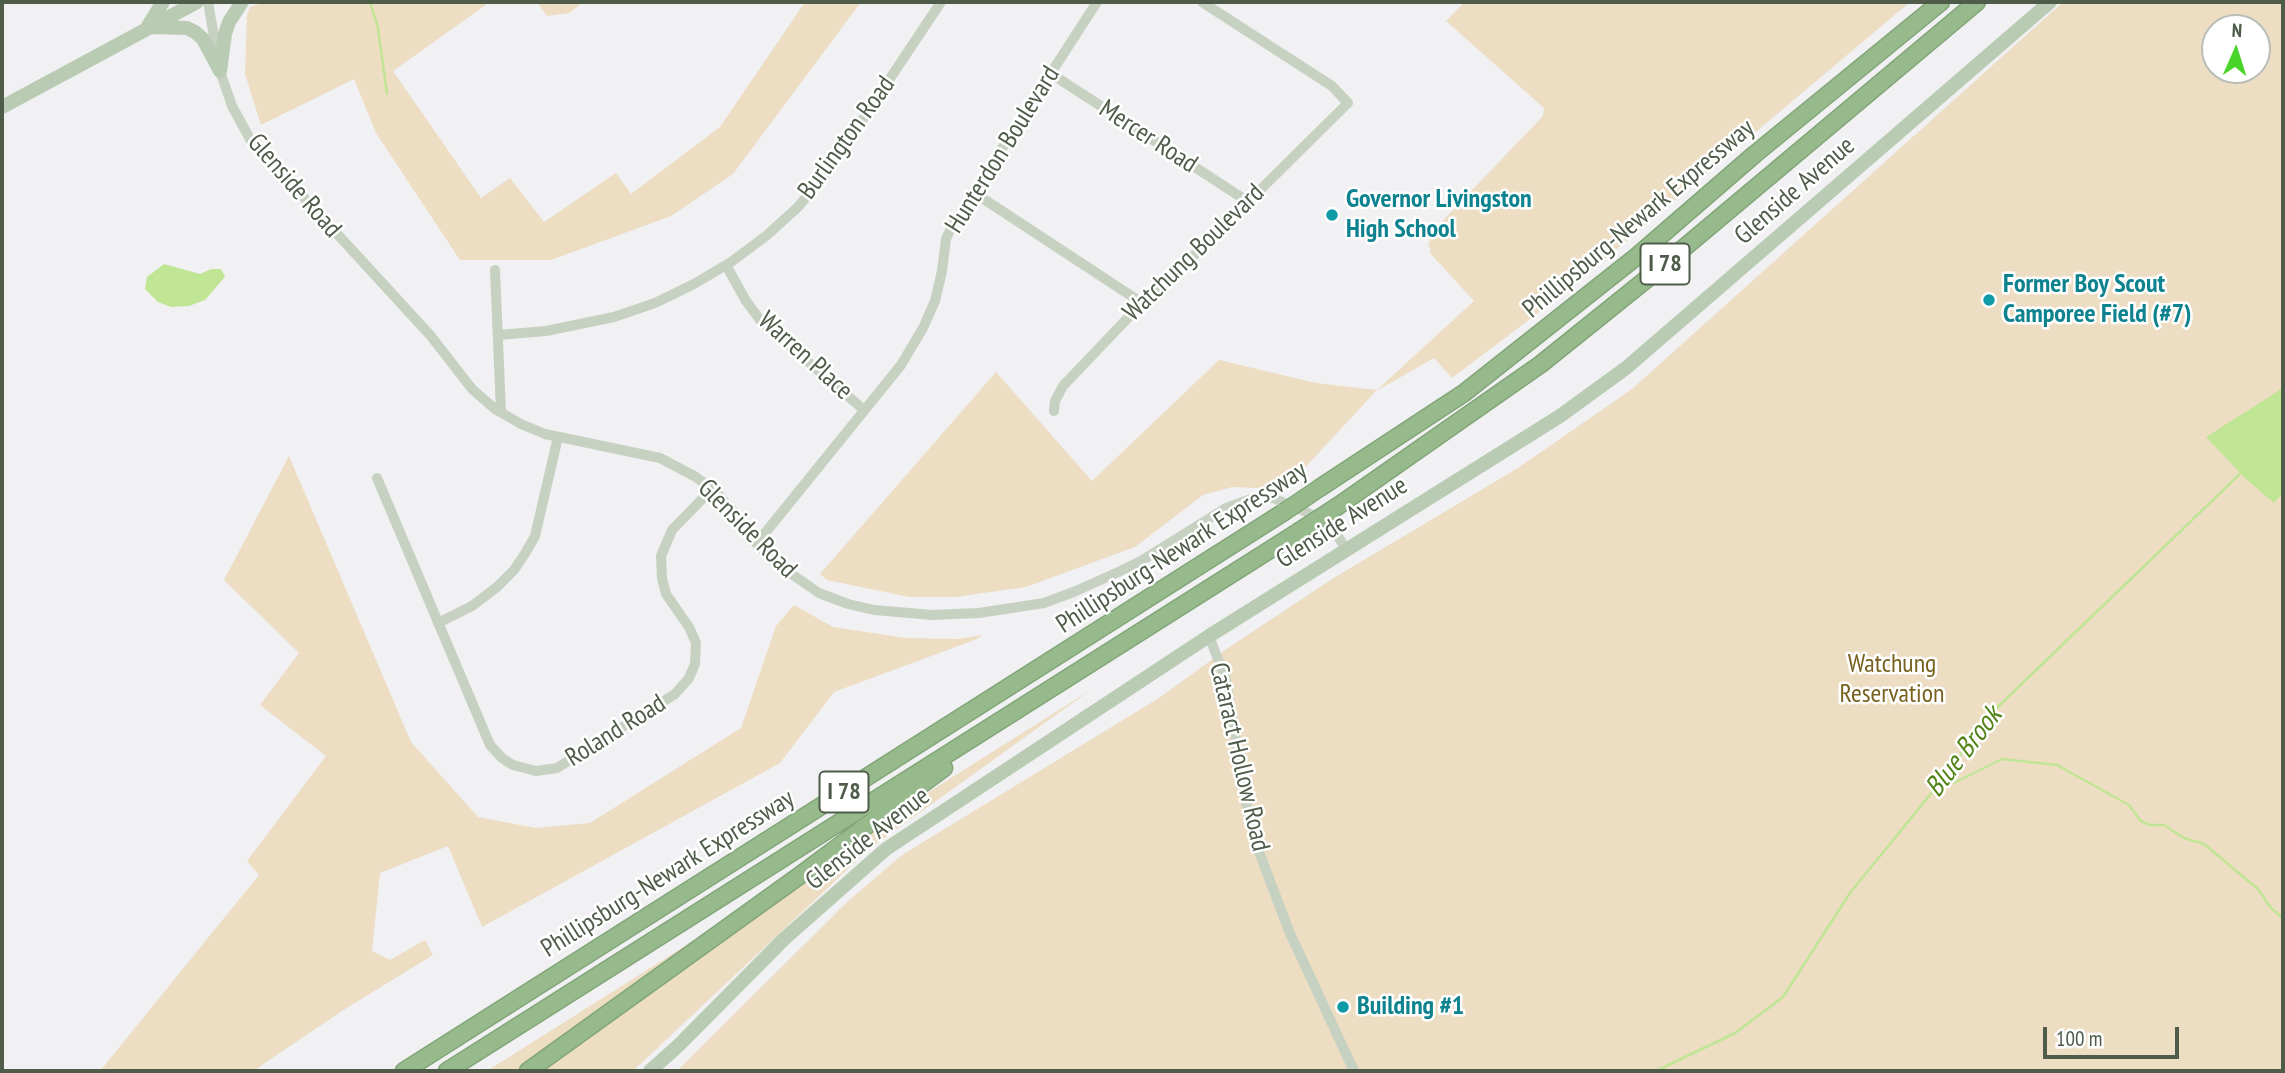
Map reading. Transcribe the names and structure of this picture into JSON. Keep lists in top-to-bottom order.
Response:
{
  "streets": {
    "highway": ["Phillipsburg-Newark Expressway", "I 78"],
    "main road": ["Glenside Avenue"],
    "street": [
      "Mercer Road",
      "Burlington Road",
      "Hunterdon Boulevard",
      "Glenside Road",
      "Watchung Boulevard",
      "Warren Place",
      "Roland Road",
      "Cataract Hollow Road"
    ]
  },
  "crossings": [
    ["Mercer Road", "Hunterdon Boulevard"],
    ["Mercer Road", "Watchung Boulevard"],
    ["Burlington Road", "Warren Place"],
    ["Hunterdon Boulevard", "Glenside Road"],
    ["Hunterdon Boulevard", "Warren Place"],
    ["Glenside Road", "Glenside Avenue"],
    ["Glenside Road", "Roland Road"],
    ["Glenside Avenue", "Cataract Hollow Road"]
  ],
  "water": ["Blue Brook"],
  "parks": ["Watchung Reservation"],
  "places": ["Governor Livingston High School", "Former Boy Scout Camporee Field (#7)", "Building #1"],
  "scale_bar": "100 m",
  "north": "top"
}
